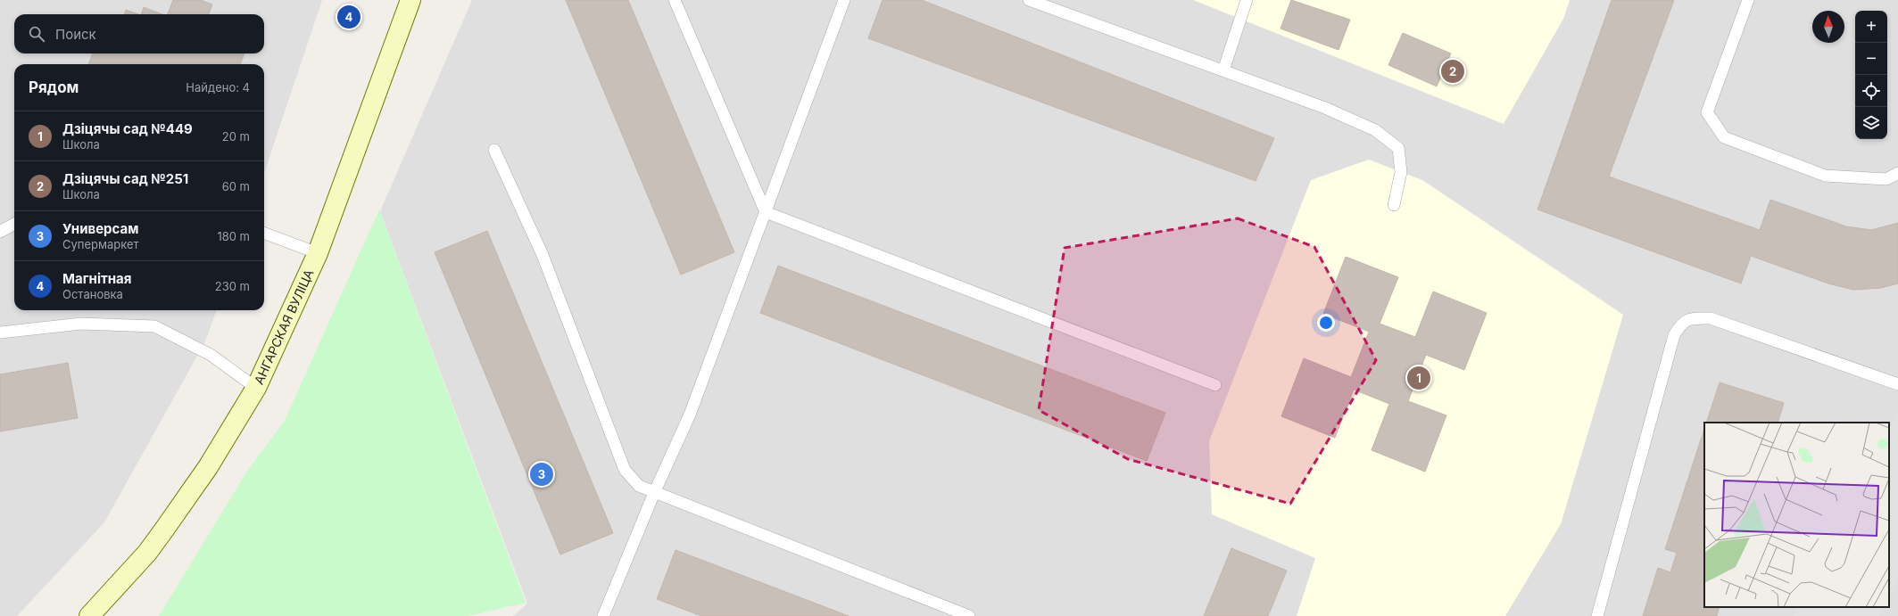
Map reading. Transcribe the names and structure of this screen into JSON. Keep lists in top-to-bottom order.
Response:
{
  "streets": {
    "main road": ["АНГАРСКАЯ ВУЛІЦА"]
  },
  "north": "top",
  "page": {
    "pins": [
      "4",
      "2",
      "1",
      "3"
    ],
    "map_buttons": ["+", "−"],
    "search": "Поиск",
    "heading": ["Рядом", "Найдено: 4"],
    "list": [
      {
        "mark": "1",
        "name": "Дзіцячы сад №449",
        "note": "Школа",
        "value": "20 m"
      },
      {
        "mark": "2",
        "name": "Дзіцячы сад №251",
        "note": "Школа",
        "value": "60 m"
      },
      {
        "mark": "3",
        "name": "Универсам",
        "note": "Супермаркет",
        "value": "180 m"
      },
      {
        "mark": "4",
        "name": "Магнітная",
        "note": "Остановка",
        "value": "230 m"
      }
    ]
  }
}
